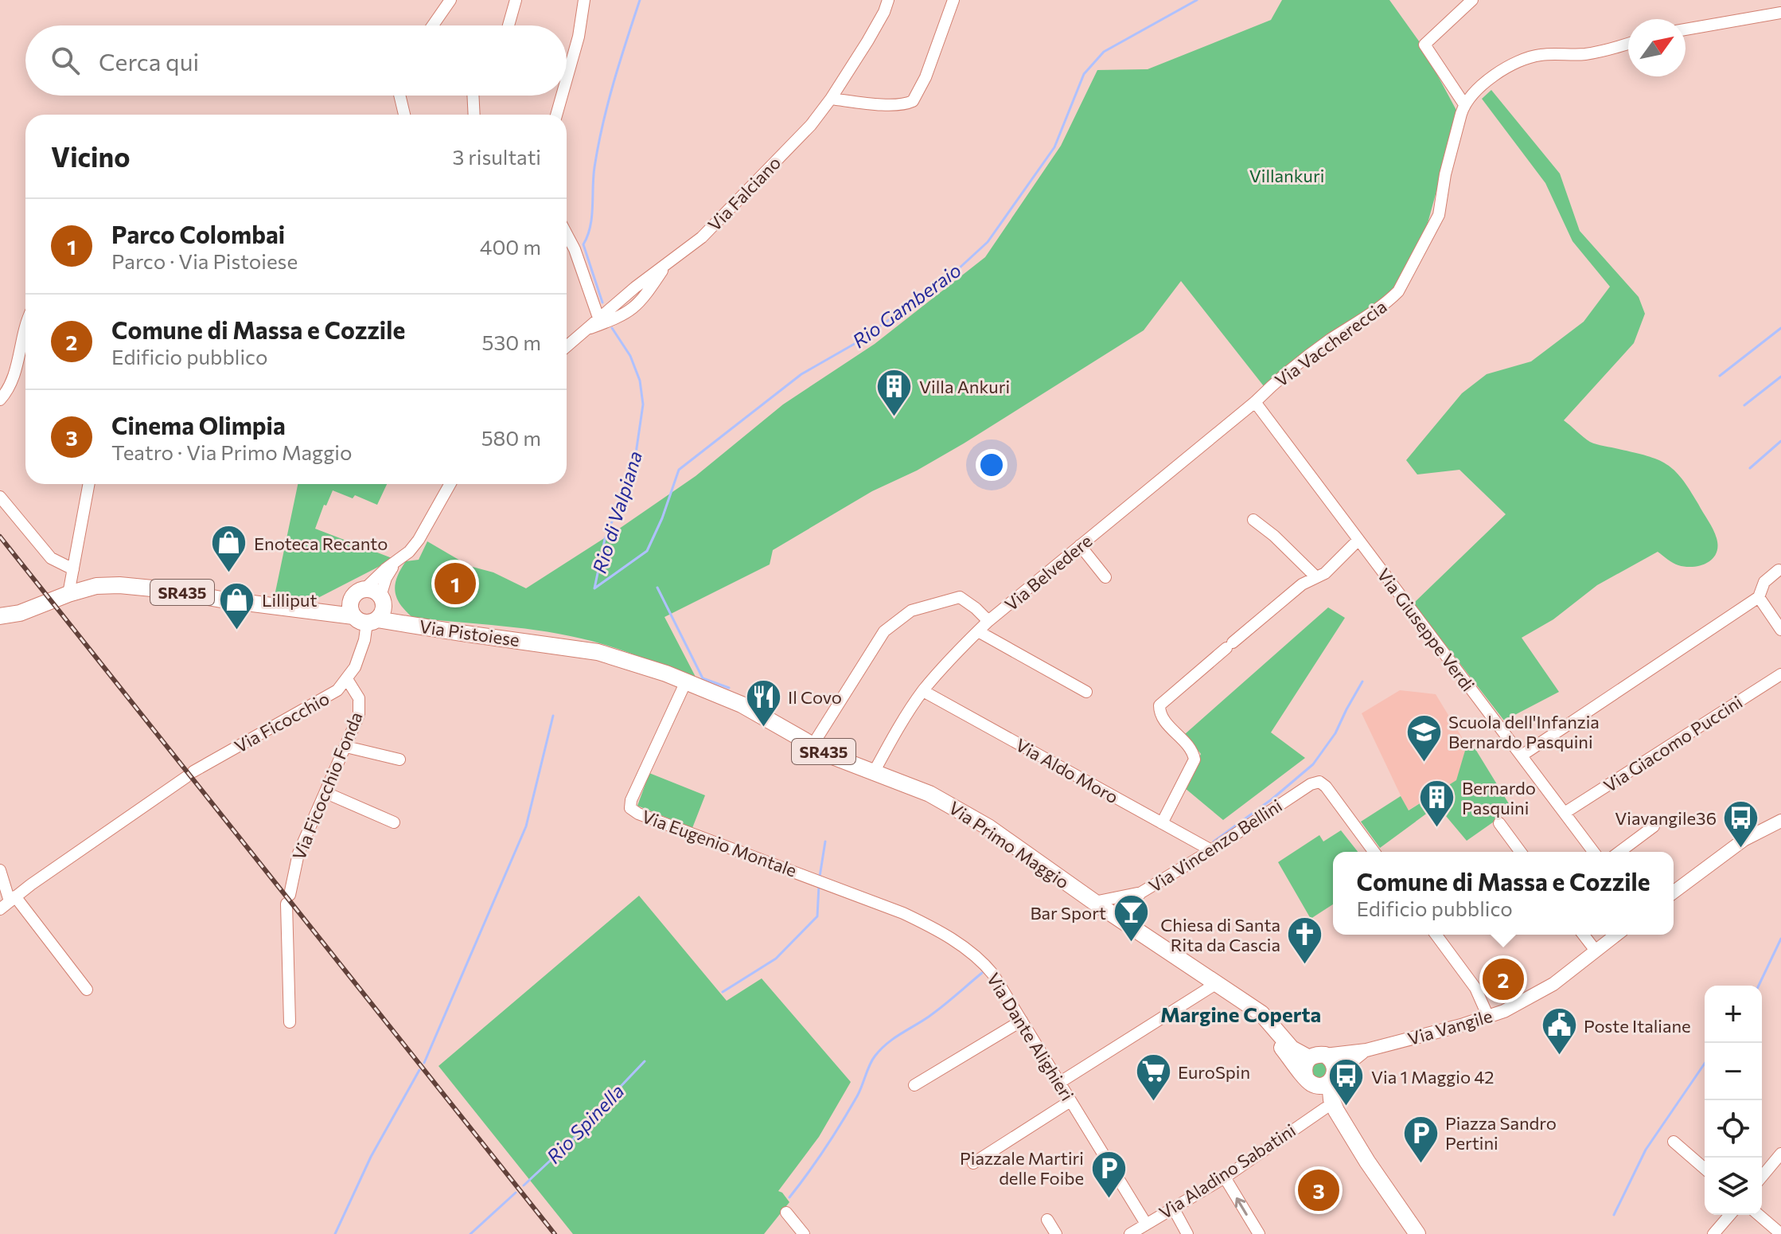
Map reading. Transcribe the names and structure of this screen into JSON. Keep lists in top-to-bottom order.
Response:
{
  "streets": {
    "main road": ["SR435", "Via Pistoiese", "Via Primo Maggio"],
    "street": [
      "Via Falciano",
      "Via Vacchereccia",
      "Via Belvedere",
      "Via Giuseppe Verdi",
      "Via Ficocchio",
      "Via Giacomo Puccini",
      "Via Aldo Moro",
      "Via Ficocchio Fonda",
      "Via Eugenio Montale",
      "Via Vincenzo Bellini",
      "Via Vangile",
      "Via Dante Alighieri",
      "Via Aladino Sabatini"
    ]
  },
  "crossings": [
    ["Via Vacchereccia", "Via Belvedere"],
    ["Via Vacchereccia", "Via Giuseppe Verdi"],
    ["Via Belvedere", "Via Giuseppe Verdi"],
    ["Via Belvedere", "Via Aldo Moro"],
    ["Via Belvedere", "Via Primo Maggio"],
    ["SR435", "Via Pistoiese"],
    ["SR435", "Via Ficocchio"],
    ["SR435", "Via Primo Maggio"],
    ["SR435", "Via Aladino Sabatini"],
    ["Via Giuseppe Verdi", "Via Giacomo Puccini"],
    ["Via Pistoiese", "Via Ficocchio"],
    ["Via Pistoiese", "Via Primo Maggio"],
    ["Via Ficocchio", "Via Ficocchio Fonda"],
    ["Via Aldo Moro", "Via Vincenzo Bellini"],
    ["Via Eugenio Montale", "Via Primo Maggio"],
    ["Via Eugenio Montale", "Via Dante Alighieri"],
    ["Via Primo Maggio", "Via Vincenzo Bellini"],
    ["Via Dante Alighieri", "Via Aladino Sabatini"]
  ],
  "districts": ["Margine Coperta"],
  "water": ["Rio Gamberaio", "Rio di Valpiana", "Rio Spinella"],
  "parks": ["Villankuri"],
  "places": {
    "building": ["Villa Ankuri", "Bernardo Pasquini"],
    "shop": ["Enoteca Recanto", "Lilliput"],
    "restaurant": ["Il Covo"],
    "school or university": ["Scuola dell'Infanzia Bernardo Pasquini"],
    "bus stop": ["Viavangile36", "Via 1 Maggio 42"],
    "bar": ["Bar Sport"],
    "church": ["Chiesa di Santa Rita da Cascia"],
    "public building": ["Poste Italiane"],
    "supermarket": ["EuroSpin"],
    "parking": ["Piazza Sandro Pertini", "Piazzale Martiri delle Foibe"]
  },
  "north": "top right",
  "page": {
    "search": "Cerca qui",
    "heading": ["Vicino", "3 risultati"],
    "list": [
      {
        "mark": "1",
        "name": "Parco Colombai",
        "note": "Parco · Via Pistoiese",
        "value": "400 m"
      },
      {
        "mark": "2",
        "name": "Comune di Massa e Cozzile",
        "note": "Edificio pubblico",
        "value": "530 m"
      },
      {
        "mark": "3",
        "name": "Cinema Olimpia",
        "note": "Teatro · Via Primo Maggio",
        "value": "580 m"
      }
    ],
    "pins": ["1", "2", "3"],
    "popup": ["Comune di Massa e Cozzile", "Edificio pubblico"],
    "map_buttons": ["+", "−"]
  }
}
